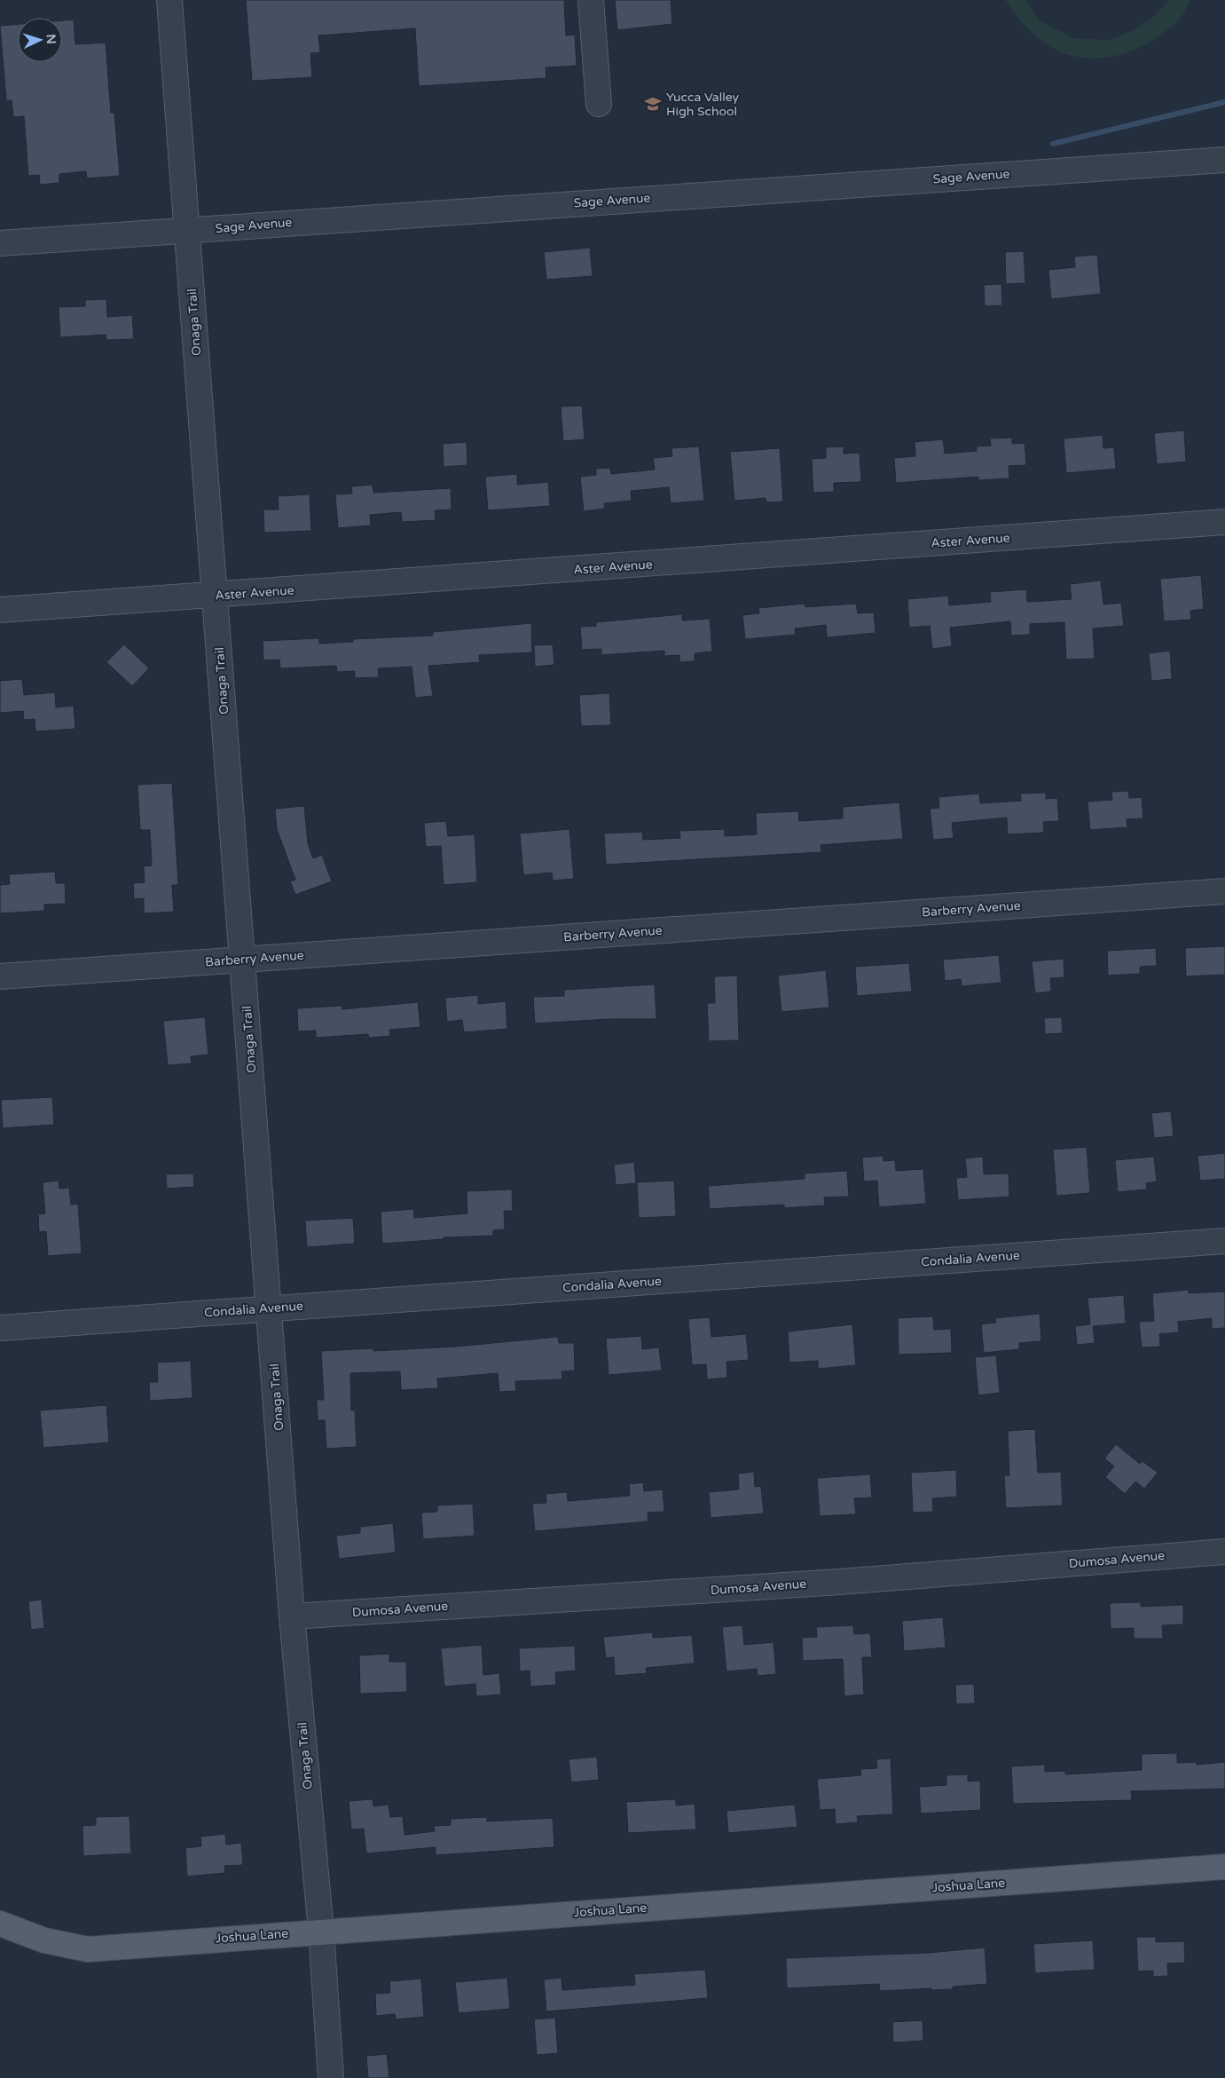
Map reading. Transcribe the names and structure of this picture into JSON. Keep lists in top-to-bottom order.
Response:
{
  "streets": {
    "main road": ["Joshua Lane"],
    "street": [
      "Sage Avenue",
      "Onaga Trail",
      "Aster Avenue",
      "Barberry Avenue",
      "Condalia Avenue",
      "Dumosa Avenue"
    ]
  },
  "crossings": [
    ["Sage Avenue", "Onaga Trail"],
    ["Onaga Trail", "Aster Avenue"],
    ["Onaga Trail", "Barberry Avenue"],
    ["Onaga Trail", "Condalia Avenue"],
    ["Onaga Trail", "Dumosa Avenue"],
    ["Onaga Trail", "Joshua Lane"]
  ],
  "places": {
    "school or university": ["Yucca Valley High School"]
  },
  "north": "right"
}
